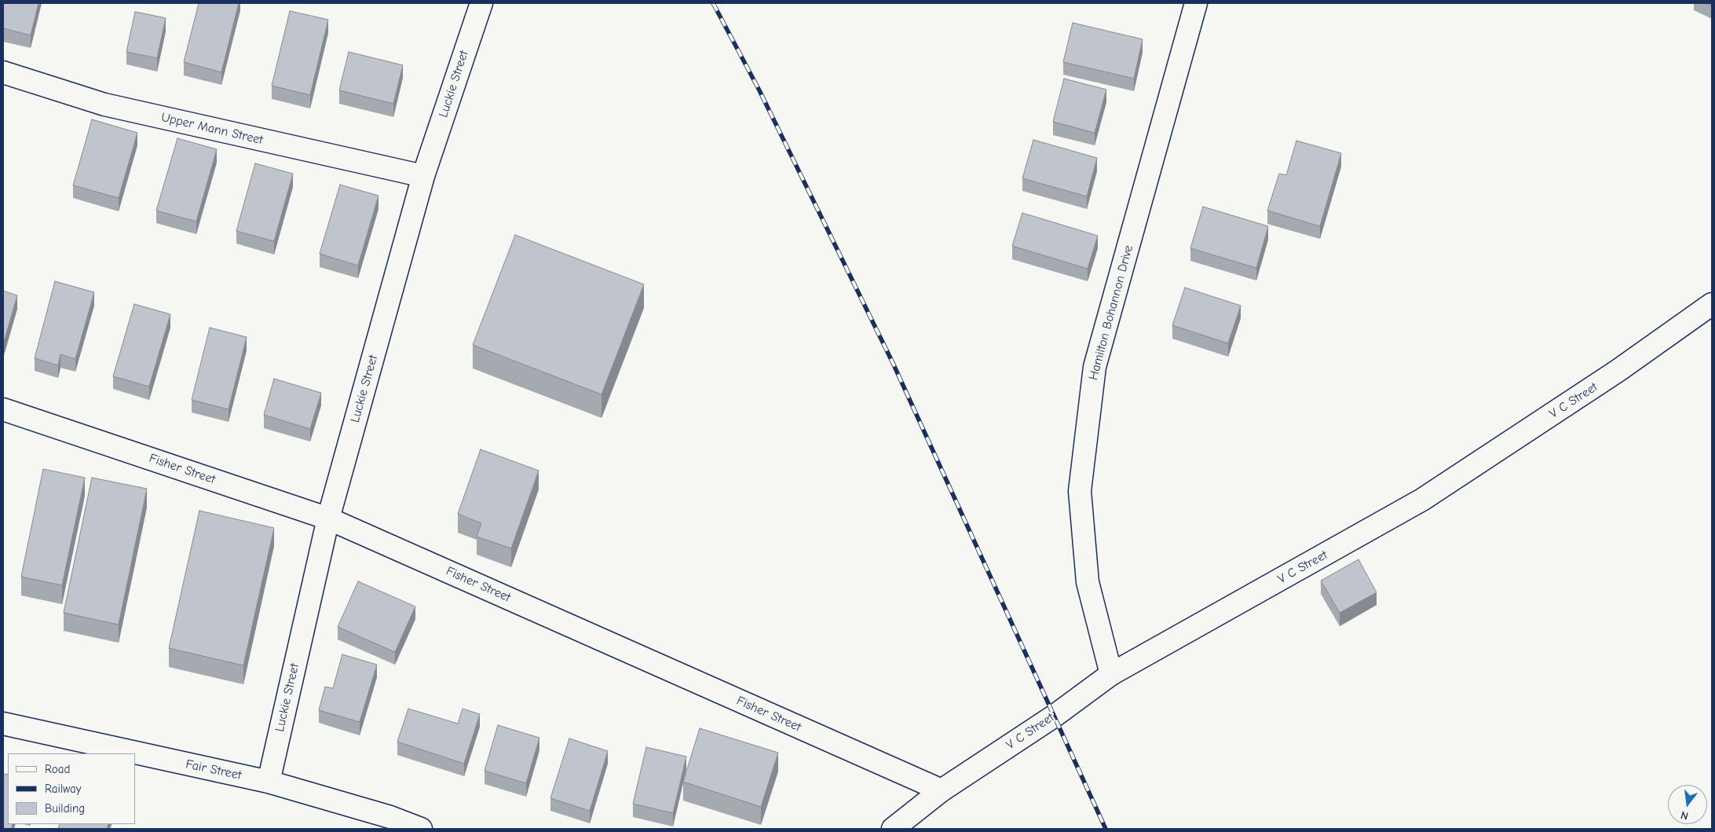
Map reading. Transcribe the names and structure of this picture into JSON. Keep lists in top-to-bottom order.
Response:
{
  "streets": {
    "street": [
      "Luckie Street",
      "Upper Mann Street",
      "Hamilton Bohannon Drive",
      "V C Street",
      "Fisher Street",
      "Fair Street"
    ]
  },
  "crossings": [
    ["Luckie Street", "Upper Mann Street"],
    ["Luckie Street", "Fisher Street"],
    ["Luckie Street", "Fair Street"],
    ["Hamilton Bohannon Drive", "V C Street"],
    ["V C Street", "Fisher Street"]
  ],
  "legend": ["Road", "Railway", "Building"],
  "north": "bottom"
}
